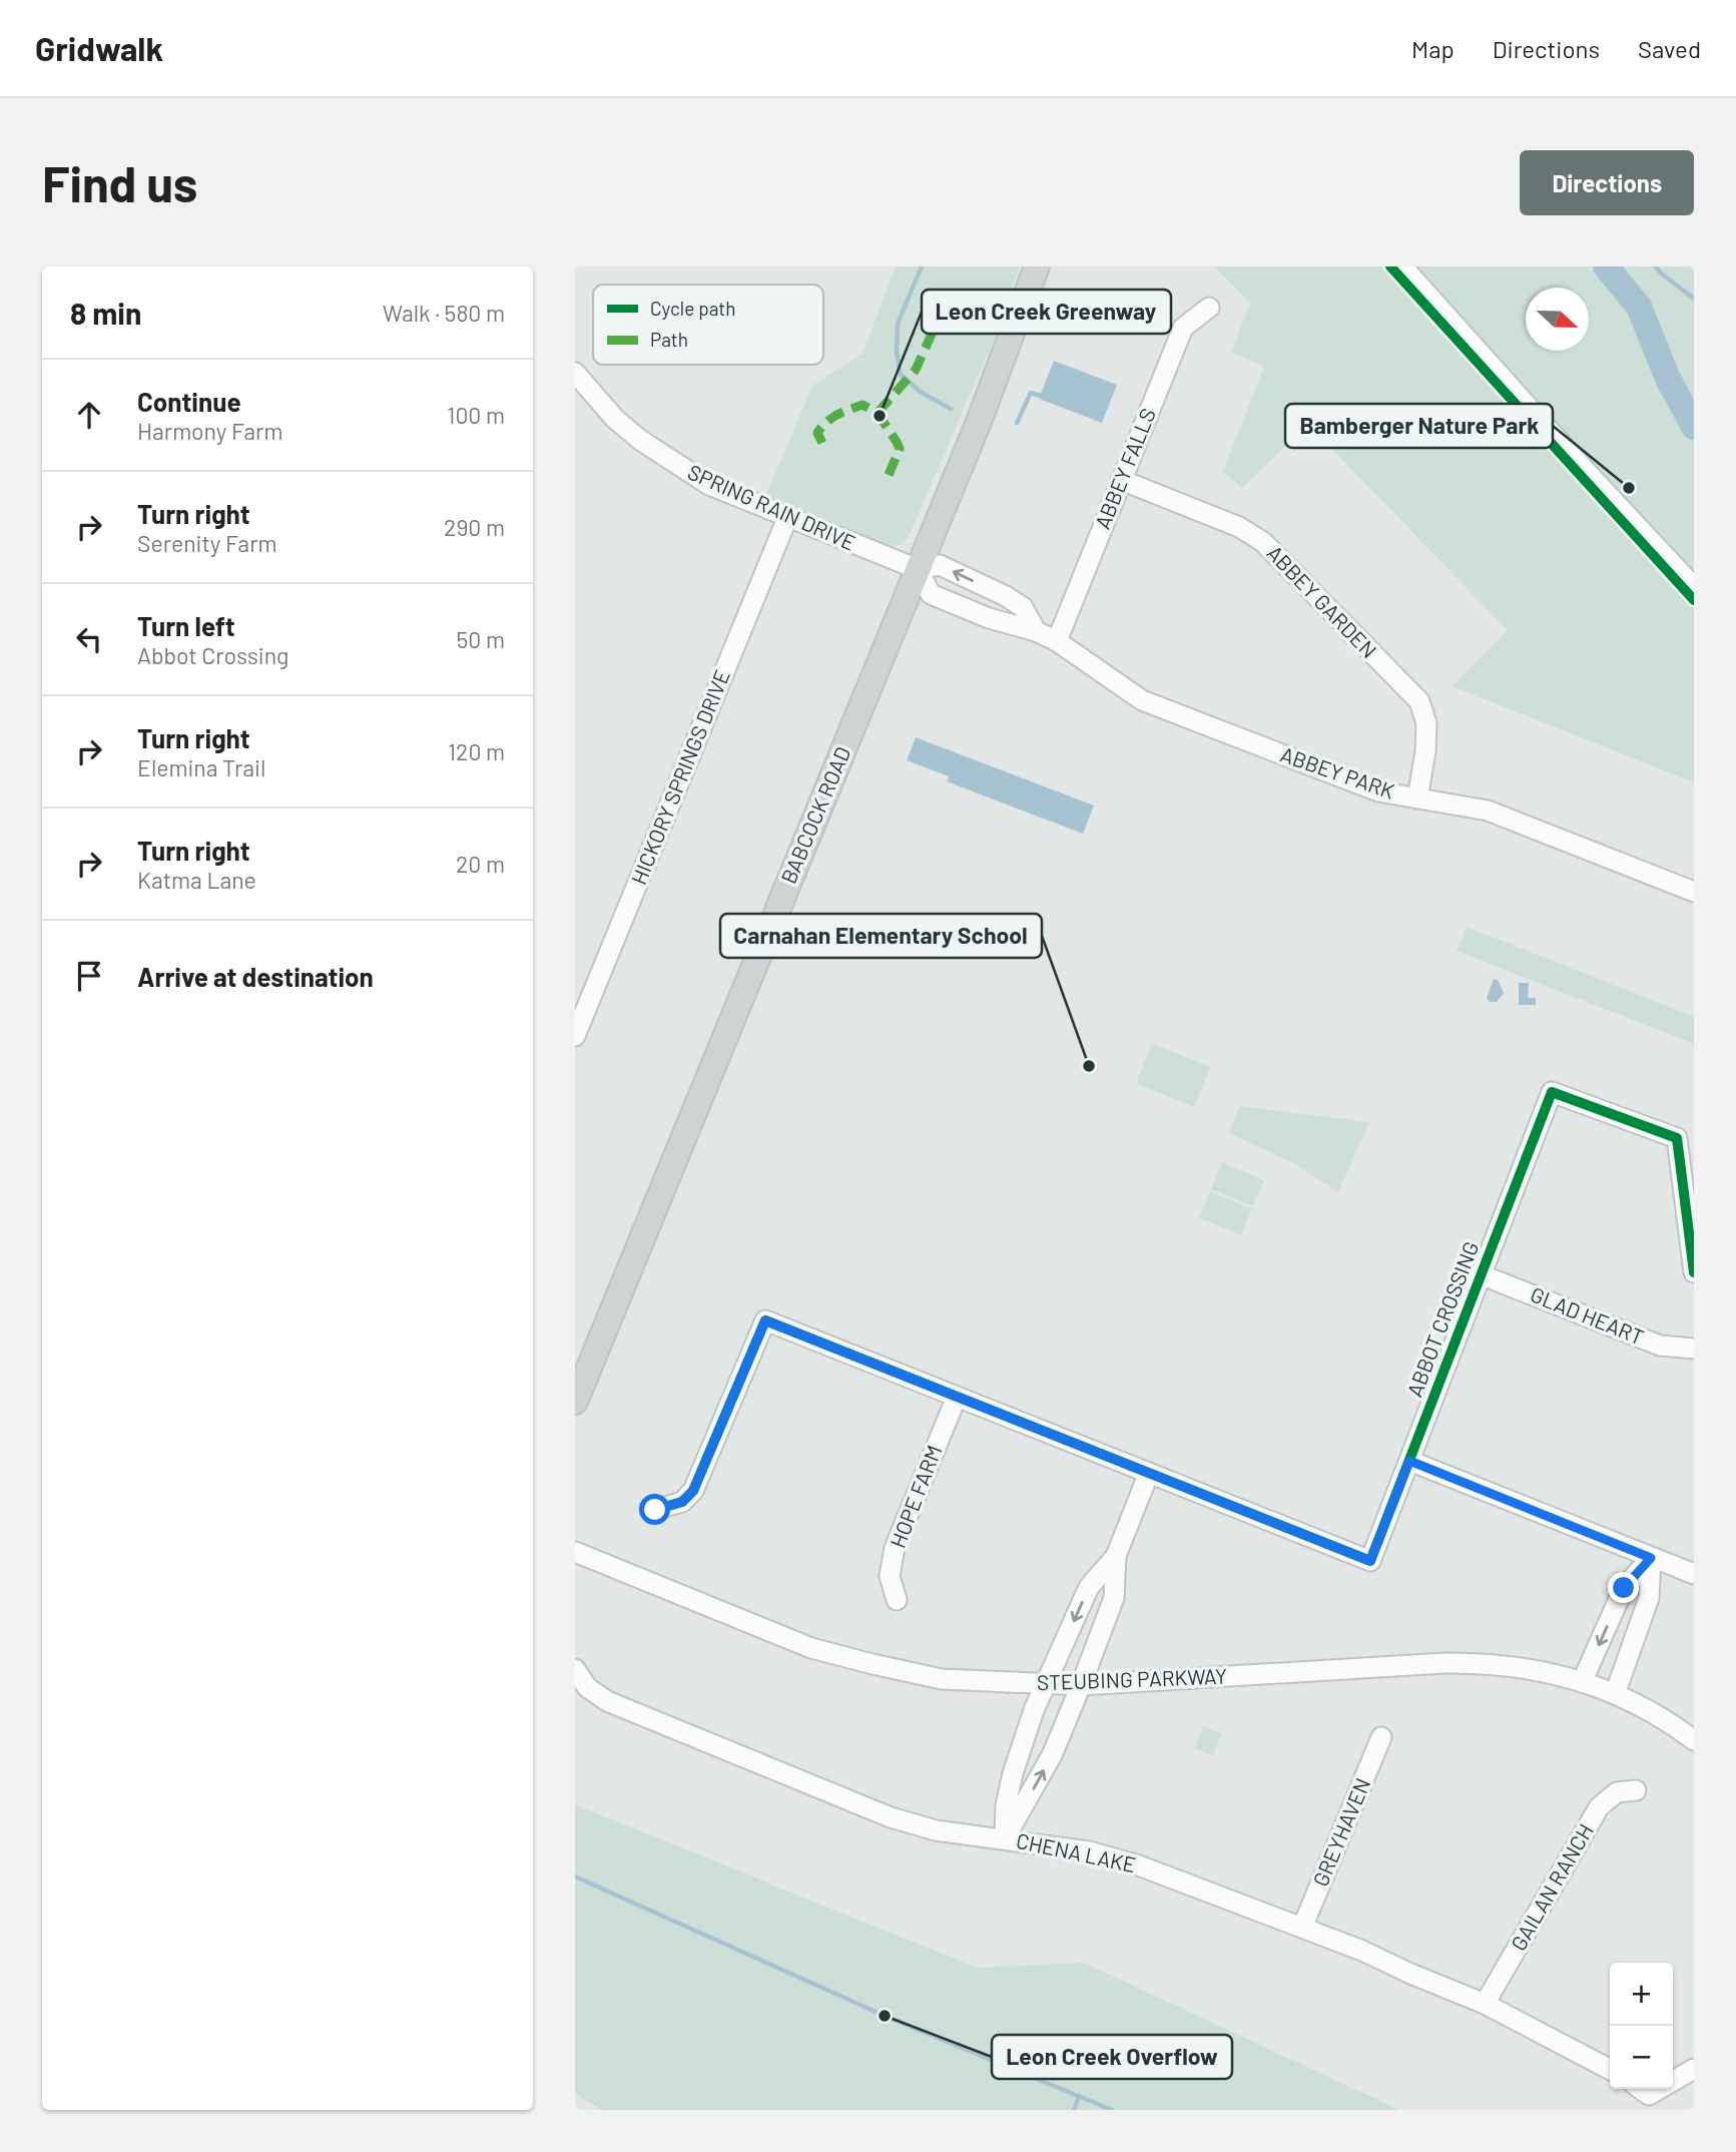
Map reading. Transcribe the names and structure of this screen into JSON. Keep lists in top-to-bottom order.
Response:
{
  "streets": {
    "main road": ["BABCOCK ROAD"],
    "street": [
      "ABBEY FALLS",
      "SPRING RAIN DRIVE",
      "ABBEY GARDEN",
      "ABBEY PARK",
      "HICKORY SPRINGS DRIVE",
      "GLAD HEART",
      "ABBOT CROSSING",
      "HOPE FARM",
      "STEUBING PARKWAY",
      "GREYHAVEN",
      "CHENA LAKE",
      "GAILAN RANCH"
    ]
  },
  "crossings": [
    ["ABBEY FALLS", "ABBEY GARDEN"],
    ["ABBEY FALLS", "ABBEY PARK"],
    ["SPRING RAIN DRIVE", "ABBEY PARK"],
    ["SPRING RAIN DRIVE", "HICKORY SPRINGS DRIVE"],
    ["SPRING RAIN DRIVE", "BABCOCK ROAD"],
    ["ABBEY GARDEN", "ABBEY PARK"],
    ["ABBEY PARK", "BABCOCK ROAD"],
    ["GLAD HEART", "ABBOT CROSSING"],
    ["GREYHAVEN", "CHENA LAKE"],
    ["CHENA LAKE", "GAILAN RANCH"]
  ],
  "places": [
    "Leon Creek Greenway",
    "Bamberger Nature Park",
    "Carnahan Elementary School",
    "Leon Creek Overflow"
  ],
  "legend": ["Cycle path", "Path"],
  "north": "right",
  "page": {
    "header": "Gridwalk",
    "nav": ["Map", "Directions", "Saved"],
    "buttons": "Directions",
    "title": "Find us",
    "heading": ["8 min", "Walk · 580 m"],
    "list": [
      ["Continue", "Harmony Farm", "100 m"],
      ["Turn right", "Serenity Farm", "290 m"],
      ["Turn left", "Abbot Crossing", "50 m"],
      ["Turn right", "Elemina Trail", "120 m"],
      ["Turn right", "Katma Lane", "20 m"],
      "Arrive at destination"
    ],
    "map_buttons": ["+", "−"]
  }
}
